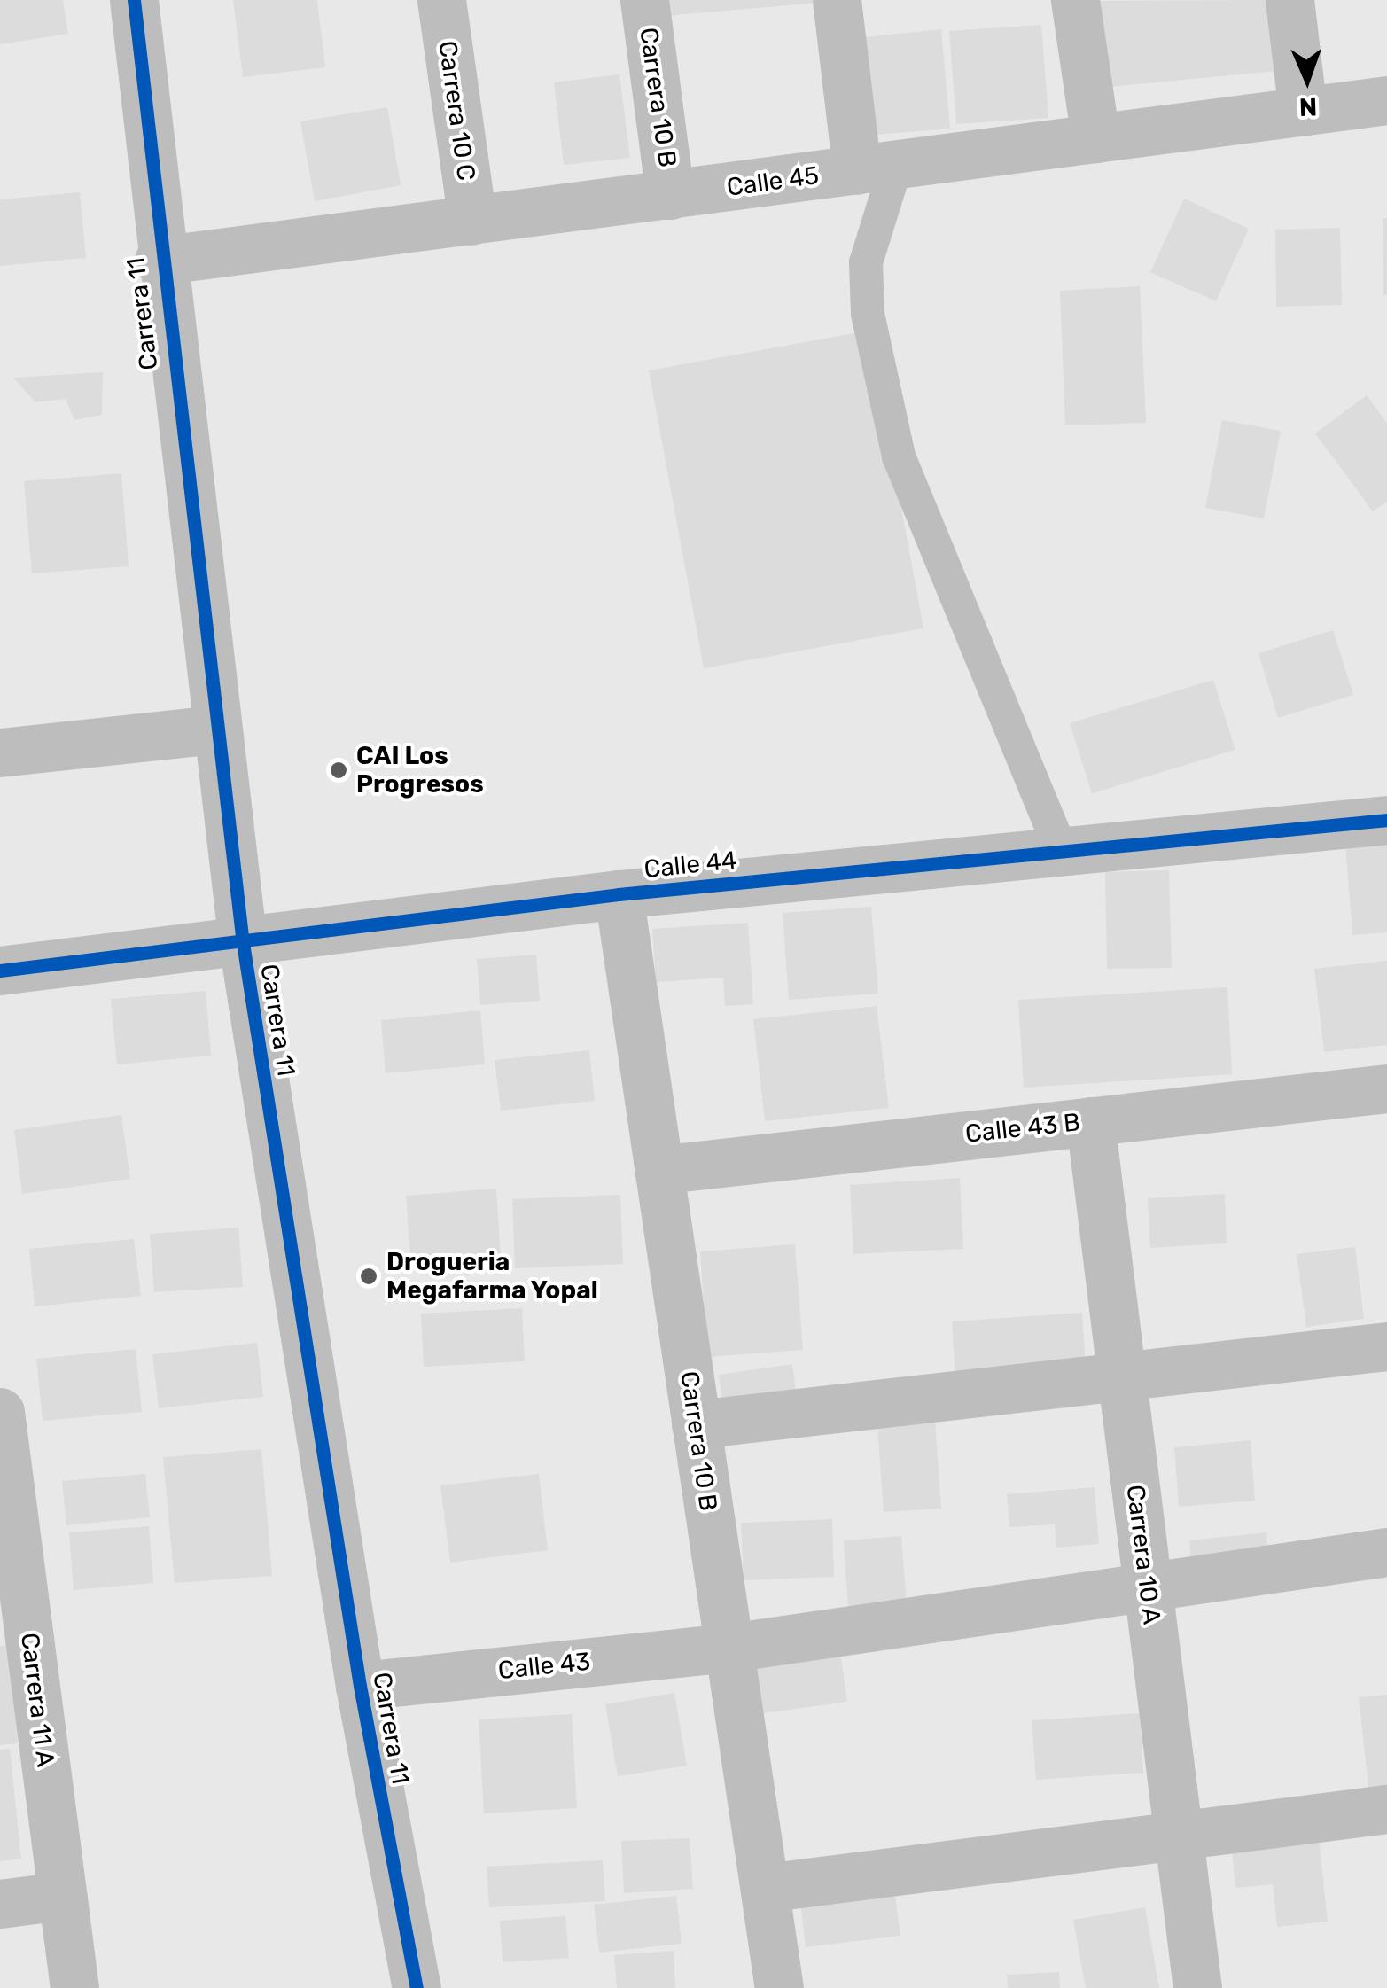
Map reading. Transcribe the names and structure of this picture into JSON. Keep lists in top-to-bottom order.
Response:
{
  "streets": {
    "street": [
      "Carrera 10 B",
      "Carrera 10 C",
      "Calle 45",
      "Carrera 11",
      "Calle 44",
      "Calle 43 B",
      "Carrera 10 A",
      "Calle 43",
      "Carrera 11 A"
    ]
  },
  "crossings": [
    ["Carrera 10 B", "Calle 45"],
    ["Carrera 10 B", "Calle 44"],
    ["Carrera 10 B", "Calle 43 B"],
    ["Carrera 10 B", "Calle 43"],
    ["Carrera 10 C", "Calle 45"],
    ["Calle 45", "Carrera 11"],
    ["Carrera 11", "Calle 44"],
    ["Carrera 11", "Calle 43"],
    ["Calle 43 B", "Carrera 10 A"],
    ["Carrera 10 A", "Calle 43"]
  ],
  "places": ["CAI Los Progresos", "Drogueria Megafarma Yopal"],
  "north": "bottom"
}
